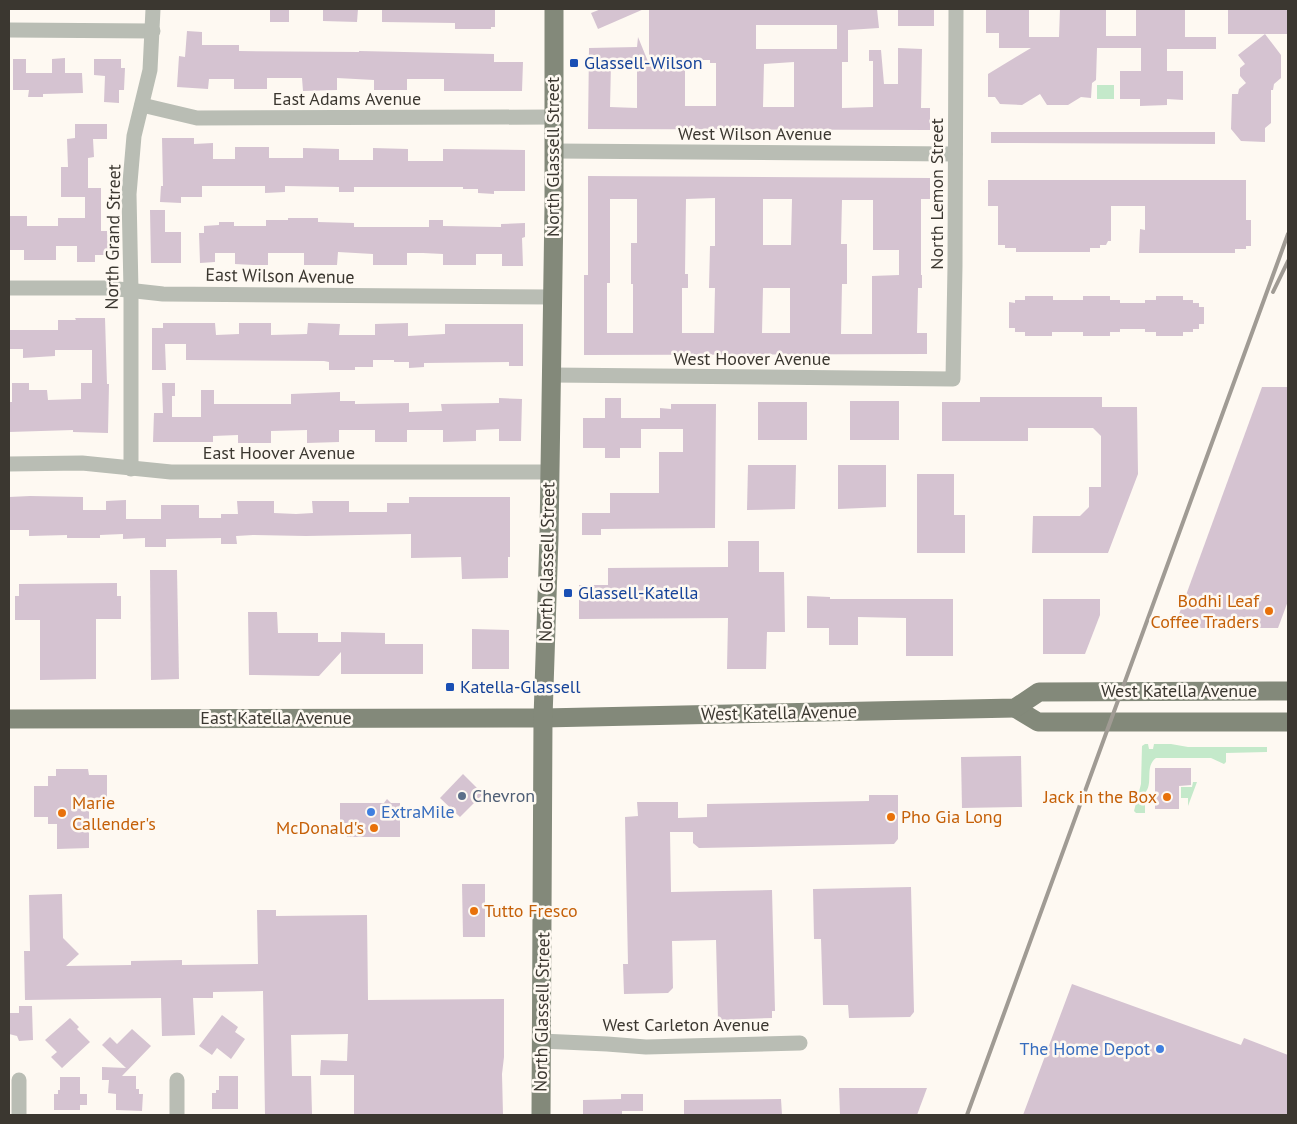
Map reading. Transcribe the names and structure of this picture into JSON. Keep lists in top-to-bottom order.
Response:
{
  "streets": {
    "main road": ["North Glassell Street", "West Katella Avenue", "East Katella Avenue"],
    "street": [
      "East Adams Avenue",
      "West Wilson Avenue",
      "North Lemon Street",
      "North Grand Street",
      "East Wilson Avenue",
      "West Hoover Avenue",
      "East Hoover Avenue",
      "West Carleton Avenue"
    ]
  },
  "crossings": [
    ["East Adams Avenue", "North Glassell Street"],
    ["East Adams Avenue", "North Grand Street"],
    ["West Wilson Avenue", "North Glassell Street"],
    ["West Wilson Avenue", "North Lemon Street"],
    ["North Glassell Street", "East Wilson Avenue"],
    ["North Glassell Street", "West Hoover Avenue"],
    ["North Glassell Street", "East Hoover Avenue"],
    ["North Glassell Street", "West Katella Avenue"],
    ["North Glassell Street", "East Katella Avenue"],
    ["North Glassell Street", "West Carleton Avenue"],
    ["North Lemon Street", "West Hoover Avenue"],
    ["North Grand Street", "East Wilson Avenue"],
    ["North Grand Street", "East Hoover Avenue"],
    ["West Katella Avenue", "East Katella Avenue"]
  ],
  "places": {
    "transit": ["Glassell-Wilson", "Glassell-Katella", "Katella-Glassell"],
    "other": [
      "Bodhi Leaf Coffee Traders",
      "Chevron",
      "Jack in the Box",
      "ExtraMile",
      "Marie Callender's",
      "Pho Gia Long",
      "McDonald's",
      "Tutto Fresco",
      "The Home Depot"
    ]
  }
}
